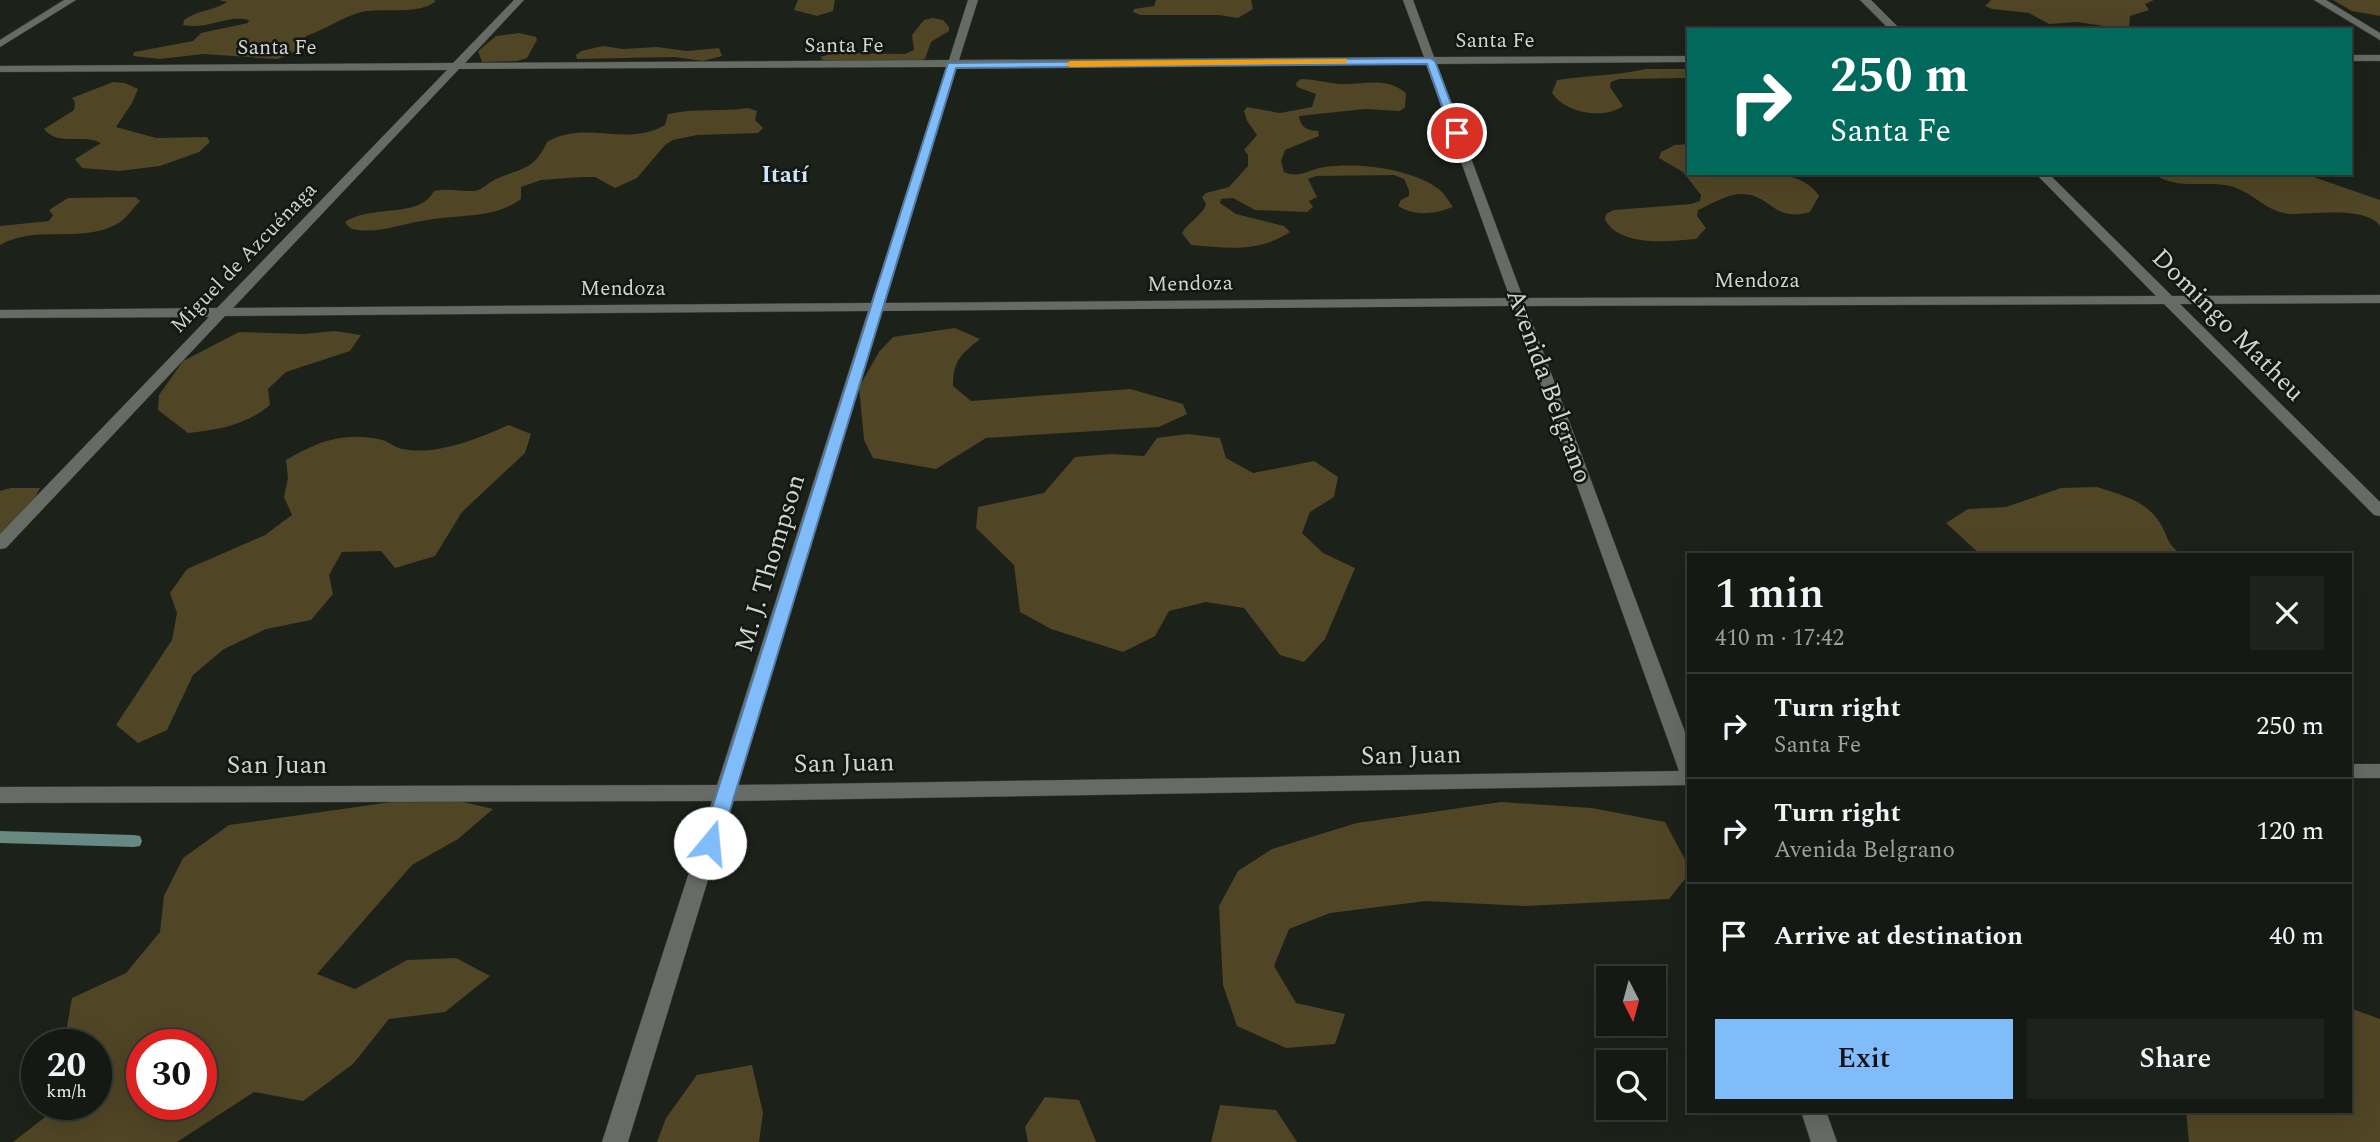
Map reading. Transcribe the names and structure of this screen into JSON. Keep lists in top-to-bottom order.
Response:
{
  "streets": {
    "street": [
      "Santa Fe",
      "Miguel de Azcuénaga",
      "Mendoza",
      "Domingo Matheu",
      "Avenida Belgrano",
      "M. J. Thompson",
      "San Juan"
    ]
  },
  "crossings": [
    ["Santa Fe", "Miguel de Azcuénaga"],
    ["Santa Fe", "Avenida Belgrano"],
    ["Santa Fe", "M. J. Thompson"],
    ["Miguel de Azcuénaga", "Mendoza"],
    ["Mendoza", "Domingo Matheu"],
    ["Mendoza", "Avenida Belgrano"],
    ["Mendoza", "M. J. Thompson"],
    ["M. J. Thompson", "San Juan"]
  ],
  "districts": ["Itatí"],
  "north": "bottom",
  "page": {
    "turn": ["250 m", "Santa Fe"],
    "heading": ["1 min", "410 m · 17:42"],
    "list": [
      {
        "name": "Turn right",
        "note": "Santa Fe",
        "value": "250 m"
      },
      {
        "name": "Turn right",
        "note": "Avenida Belgrano",
        "value": "120 m"
      },
      {
        "name": "Arrive at destination",
        "value": "40 m"
      }
    ],
    "buttons": ["Exit", "Share"],
    "speed": "20 km/h",
    "limit": "30"
  }
}
